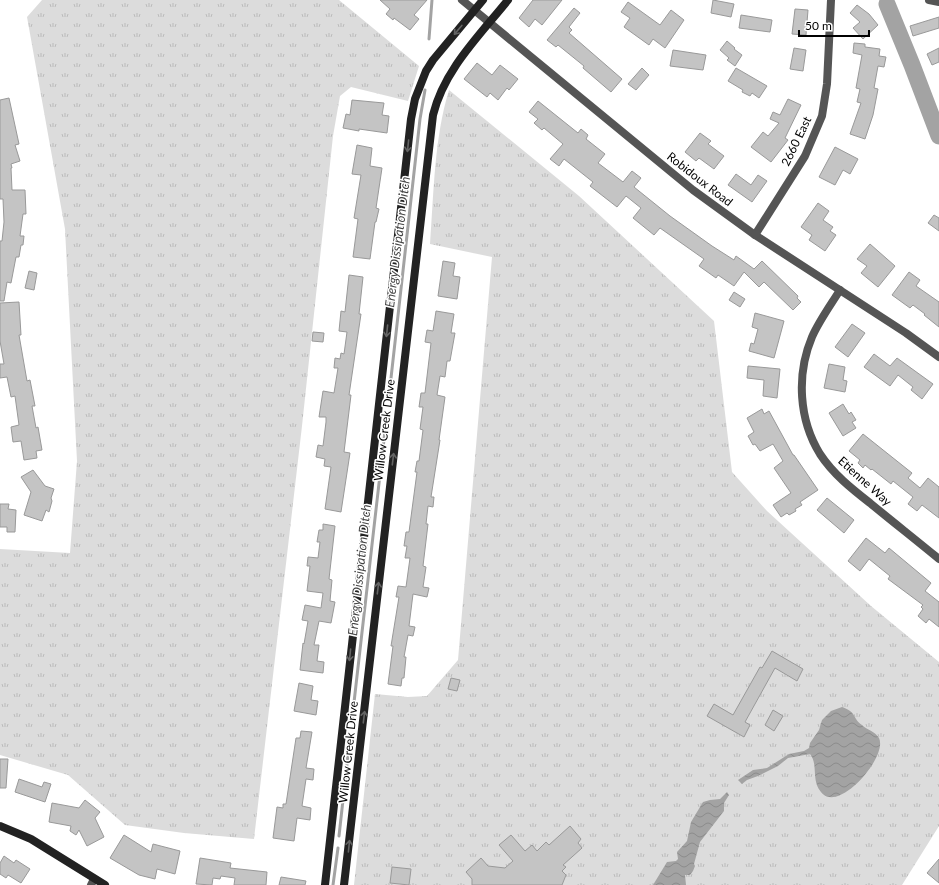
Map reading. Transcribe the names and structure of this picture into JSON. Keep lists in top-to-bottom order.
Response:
{
  "streets": {
    "street": [
      "2660 East",
      "Robidoux Road",
      "Willow Creek Drive",
      "Etienne Way"
    ]
  },
  "crossings": [
    ["2660 East", "Robidoux Road"],
    ["Robidoux Road", "Willow Creek Drive"],
    ["Robidoux Road", "Etienne Way"]
  ],
  "water": ["Energy Dissipation Ditch"],
  "scale_bar": "50 m"
}
